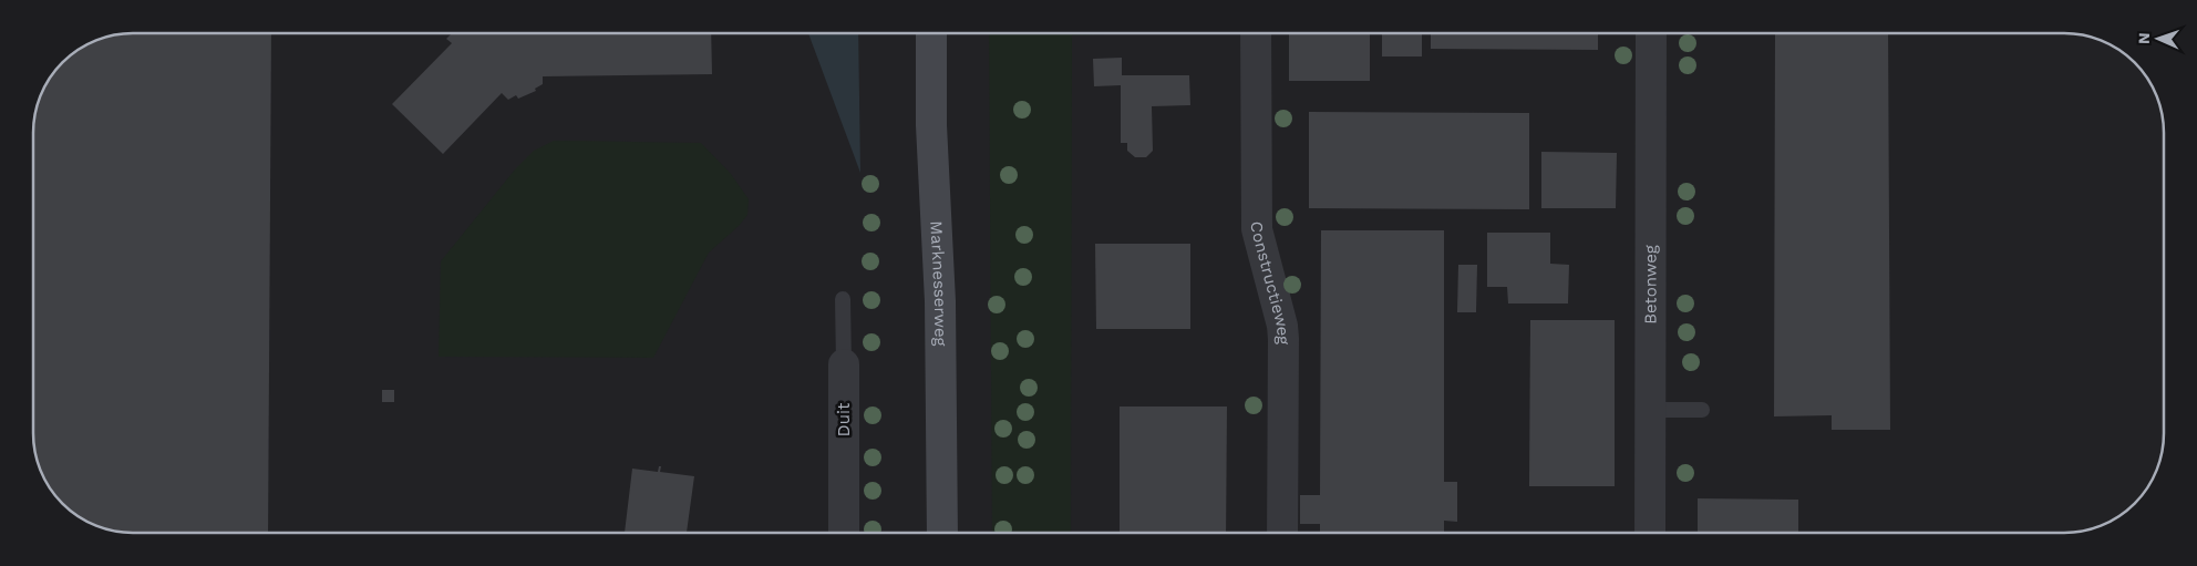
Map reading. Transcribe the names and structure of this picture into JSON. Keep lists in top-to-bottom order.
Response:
{
  "streets": {
    "main road": ["Marknesserweg"],
    "street": ["Constructieweg", "Betonweg", "Duit"]
  },
  "north": "left"
}
